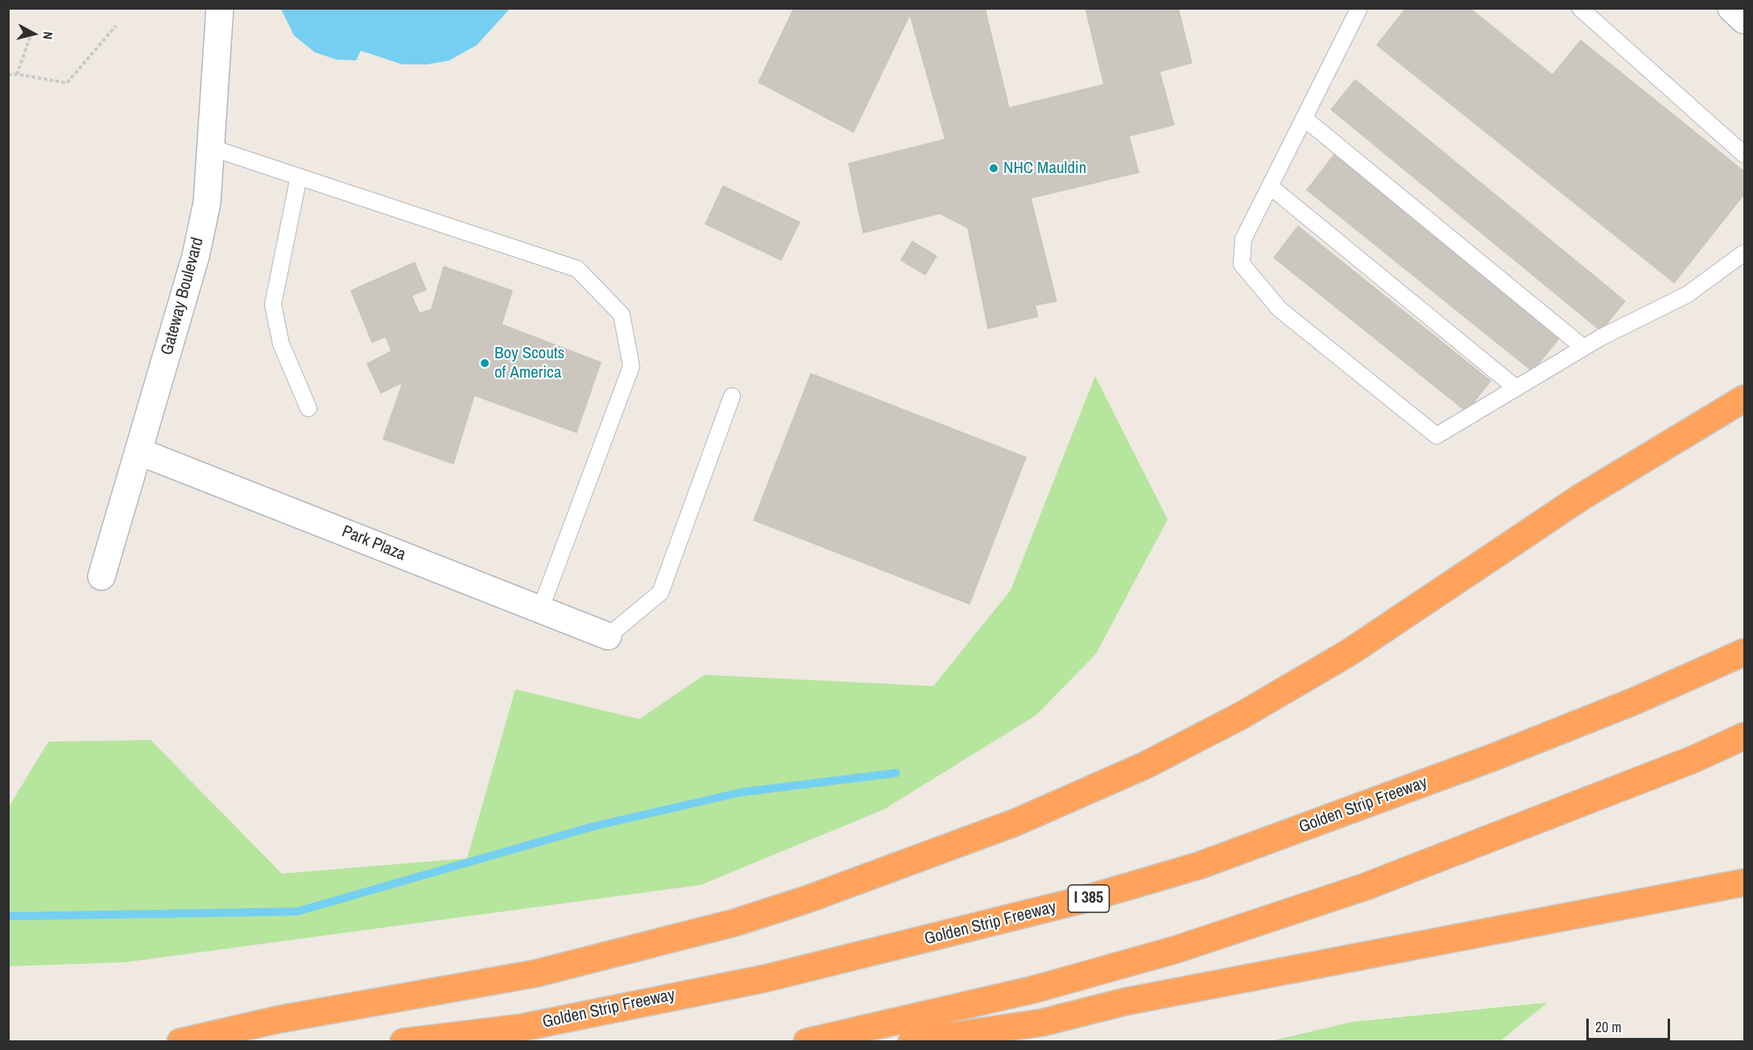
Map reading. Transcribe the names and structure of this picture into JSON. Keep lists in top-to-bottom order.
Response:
{
  "streets": {
    "highway": ["Golden Strip Freeway", "I 385"],
    "street": ["Gateway Boulevard", "Park Plaza"]
  },
  "crossings": [
    ["Gateway Boulevard", "Park Plaza"]
  ],
  "places": ["NHC Mauldin", "Boy Scouts of America"],
  "scale_bar": "20 m",
  "north": "right"
}
